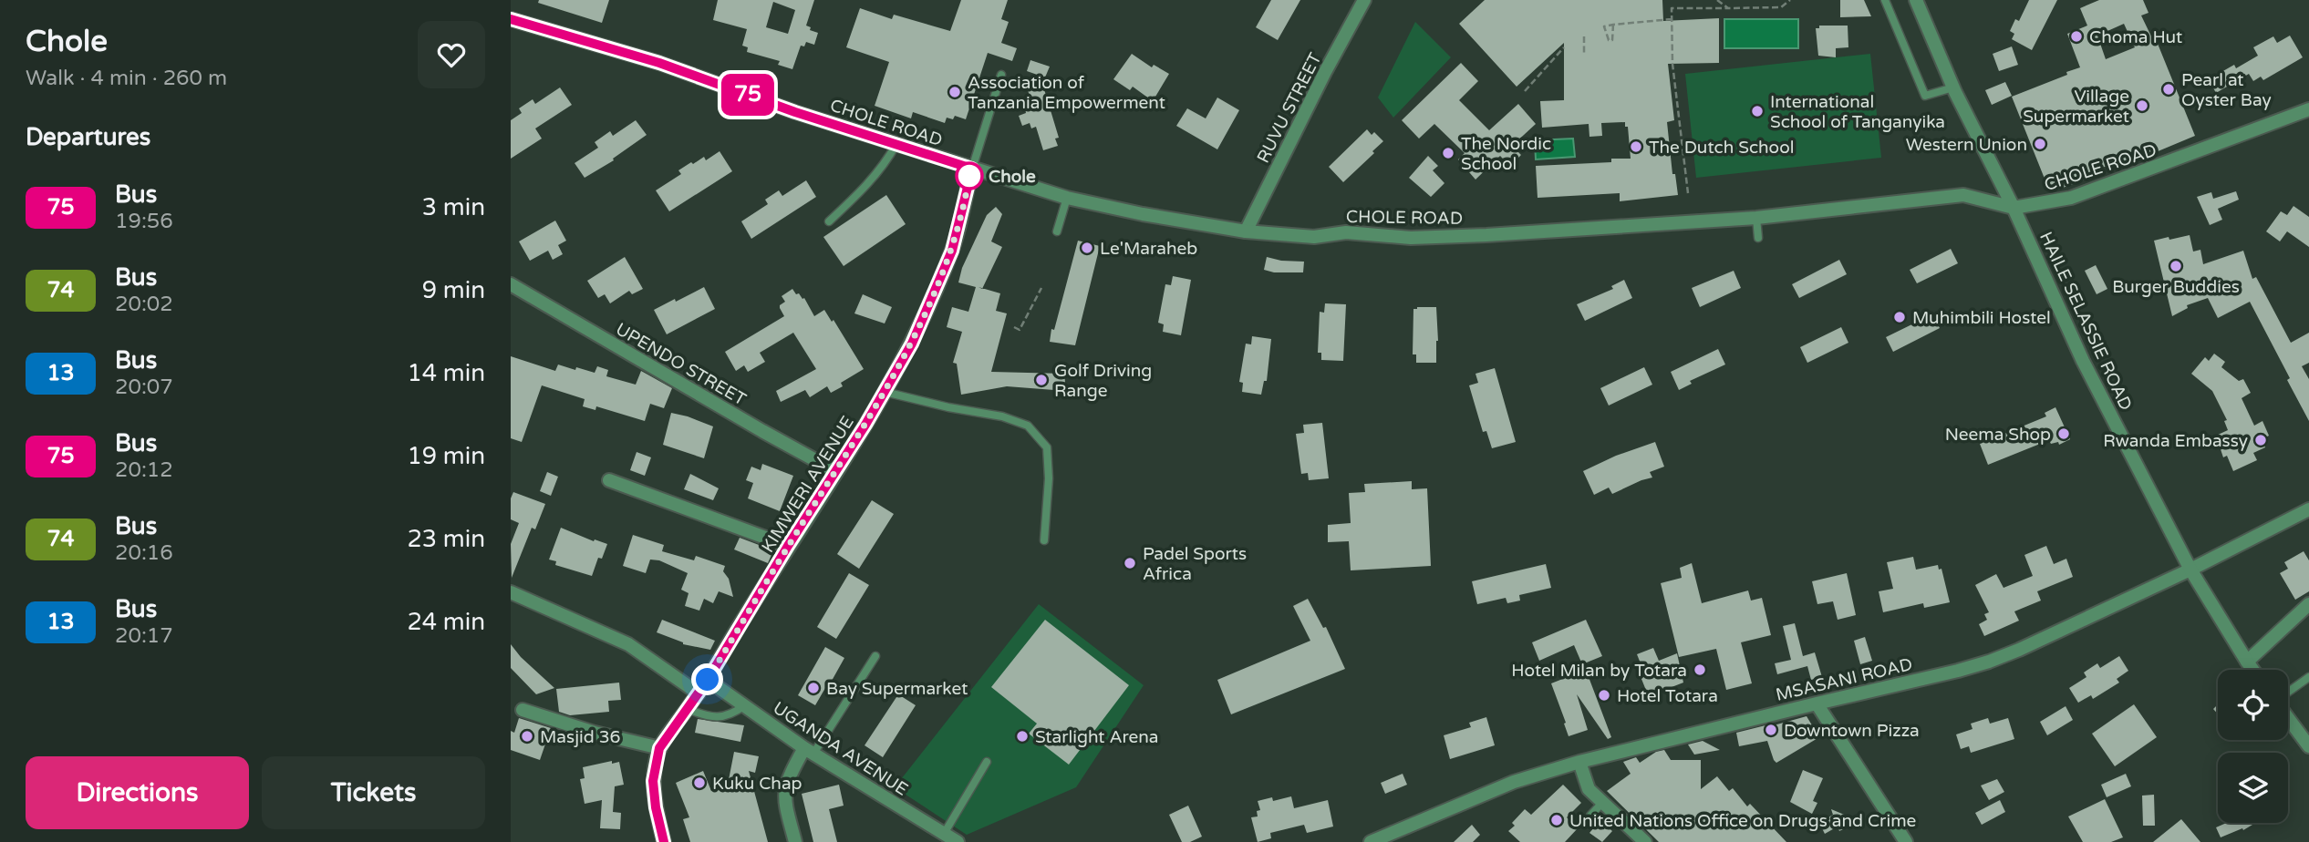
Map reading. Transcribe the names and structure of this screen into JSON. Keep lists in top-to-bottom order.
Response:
{
  "streets": {
    "street": [
      "RUVU STREET",
      "CHOLE ROAD",
      "HAILE SELASSIE ROAD",
      "UPENDO STREET",
      "KIMWERI AVENUE",
      "MSASANI ROAD",
      "UGANDA AVENUE"
    ]
  },
  "crossings": [
    ["RUVU STREET", "CHOLE ROAD"],
    ["CHOLE ROAD", "HAILE SELASSIE ROAD"],
    ["CHOLE ROAD", "KIMWERI AVENUE"],
    ["HAILE SELASSIE ROAD", "MSASANI ROAD"],
    ["UPENDO STREET", "KIMWERI AVENUE"],
    ["KIMWERI AVENUE", "UGANDA AVENUE"]
  ],
  "places": [
    "Choma Hut",
    "Pearl at Oyster Bay",
    "Association of Tanzania Empowerment",
    "Village Supermarket",
    "International School of Tanganyika",
    "Western Union",
    "The Dutch School",
    "The Nordic School",
    "Chole",
    "Le'Maraheb",
    "Burger Buddies",
    "Muhimbili Hostel",
    "Golf Driving Range",
    "Neema Shop",
    "Rwanda Embassy",
    "Padel Sports Africa",
    "Hotel Milan by Totara",
    "Bay Supermarket",
    "Hotel Totara",
    "Downtown Pizza",
    "Masjid 36",
    "Starlight Arena",
    "Kuku Chap",
    "United Nations Office on Drugs and Crime"
  ],
  "lines": ["bus line 75"],
  "page": {
    "heading": [
      ["Chole", "Walk · 4 min · 260 m"],
      "Departures"
    ],
    "on_map": "75",
    "list": [
      {
        "mark": "75",
        "name": "Bus",
        "note": "19:56",
        "value": "3 min"
      },
      {
        "mark": "74",
        "name": "Bus",
        "note": "20:02",
        "value": "9 min"
      },
      {
        "mark": "13",
        "name": "Bus",
        "note": "20:07",
        "value": "14 min"
      },
      {
        "mark": "75",
        "name": "Bus",
        "note": "20:12",
        "value": "19 min"
      },
      {
        "mark": "74",
        "name": "Bus",
        "note": "20:16",
        "value": "23 min"
      },
      {
        "mark": "13",
        "name": "Bus",
        "note": "20:17",
        "value": "24 min"
      }
    ],
    "buttons": ["Directions", "Tickets"]
  }
}
